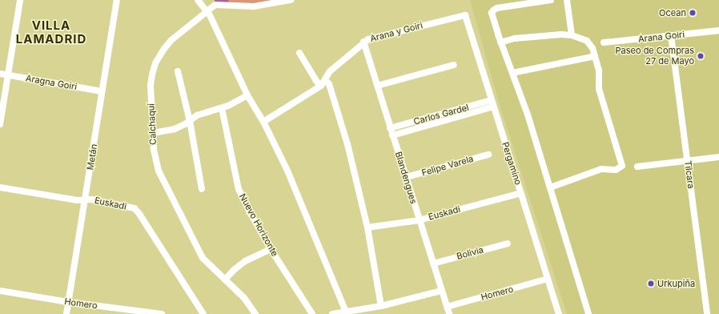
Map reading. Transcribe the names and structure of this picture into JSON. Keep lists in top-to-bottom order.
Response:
{
  "streets": {
    "street": [
      "Arana y Goiri",
      "Arana Goiri",
      "Aragna Goiri",
      "Carlos Gardel",
      "Calchaquí",
      "Metán",
      "Pergamino",
      "Felipe Varela",
      "Tilcara",
      "Blandengues",
      "Euskadi",
      "Nuevo Horizonte",
      "Bolivia",
      "Homero"
    ]
  },
  "crossings": [
    ["Arana y Goiri", "Pergamino"],
    ["Arana y Goiri", "Blandengues"],
    ["Arana Goiri", "Tilcara"],
    ["Aragna Goiri", "Metán"],
    ["Carlos Gardel", "Pergamino"],
    ["Carlos Gardel", "Blandengues"],
    ["Metán", "Euskadi"],
    ["Metán", "Homero"],
    ["Pergamino", "Euskadi"],
    ["Pergamino", "Homero"],
    ["Felipe Varela", "Blandengues"],
    ["Blandengues", "Euskadi"],
    ["Blandengues", "Bolivia"],
    ["Blandengues", "Homero"]
  ],
  "districts": ["VILLA LAMADRID"],
  "places": ["Ocean", "Paseo de Compras 27 de Mayo", "Urkupiña"]
}
